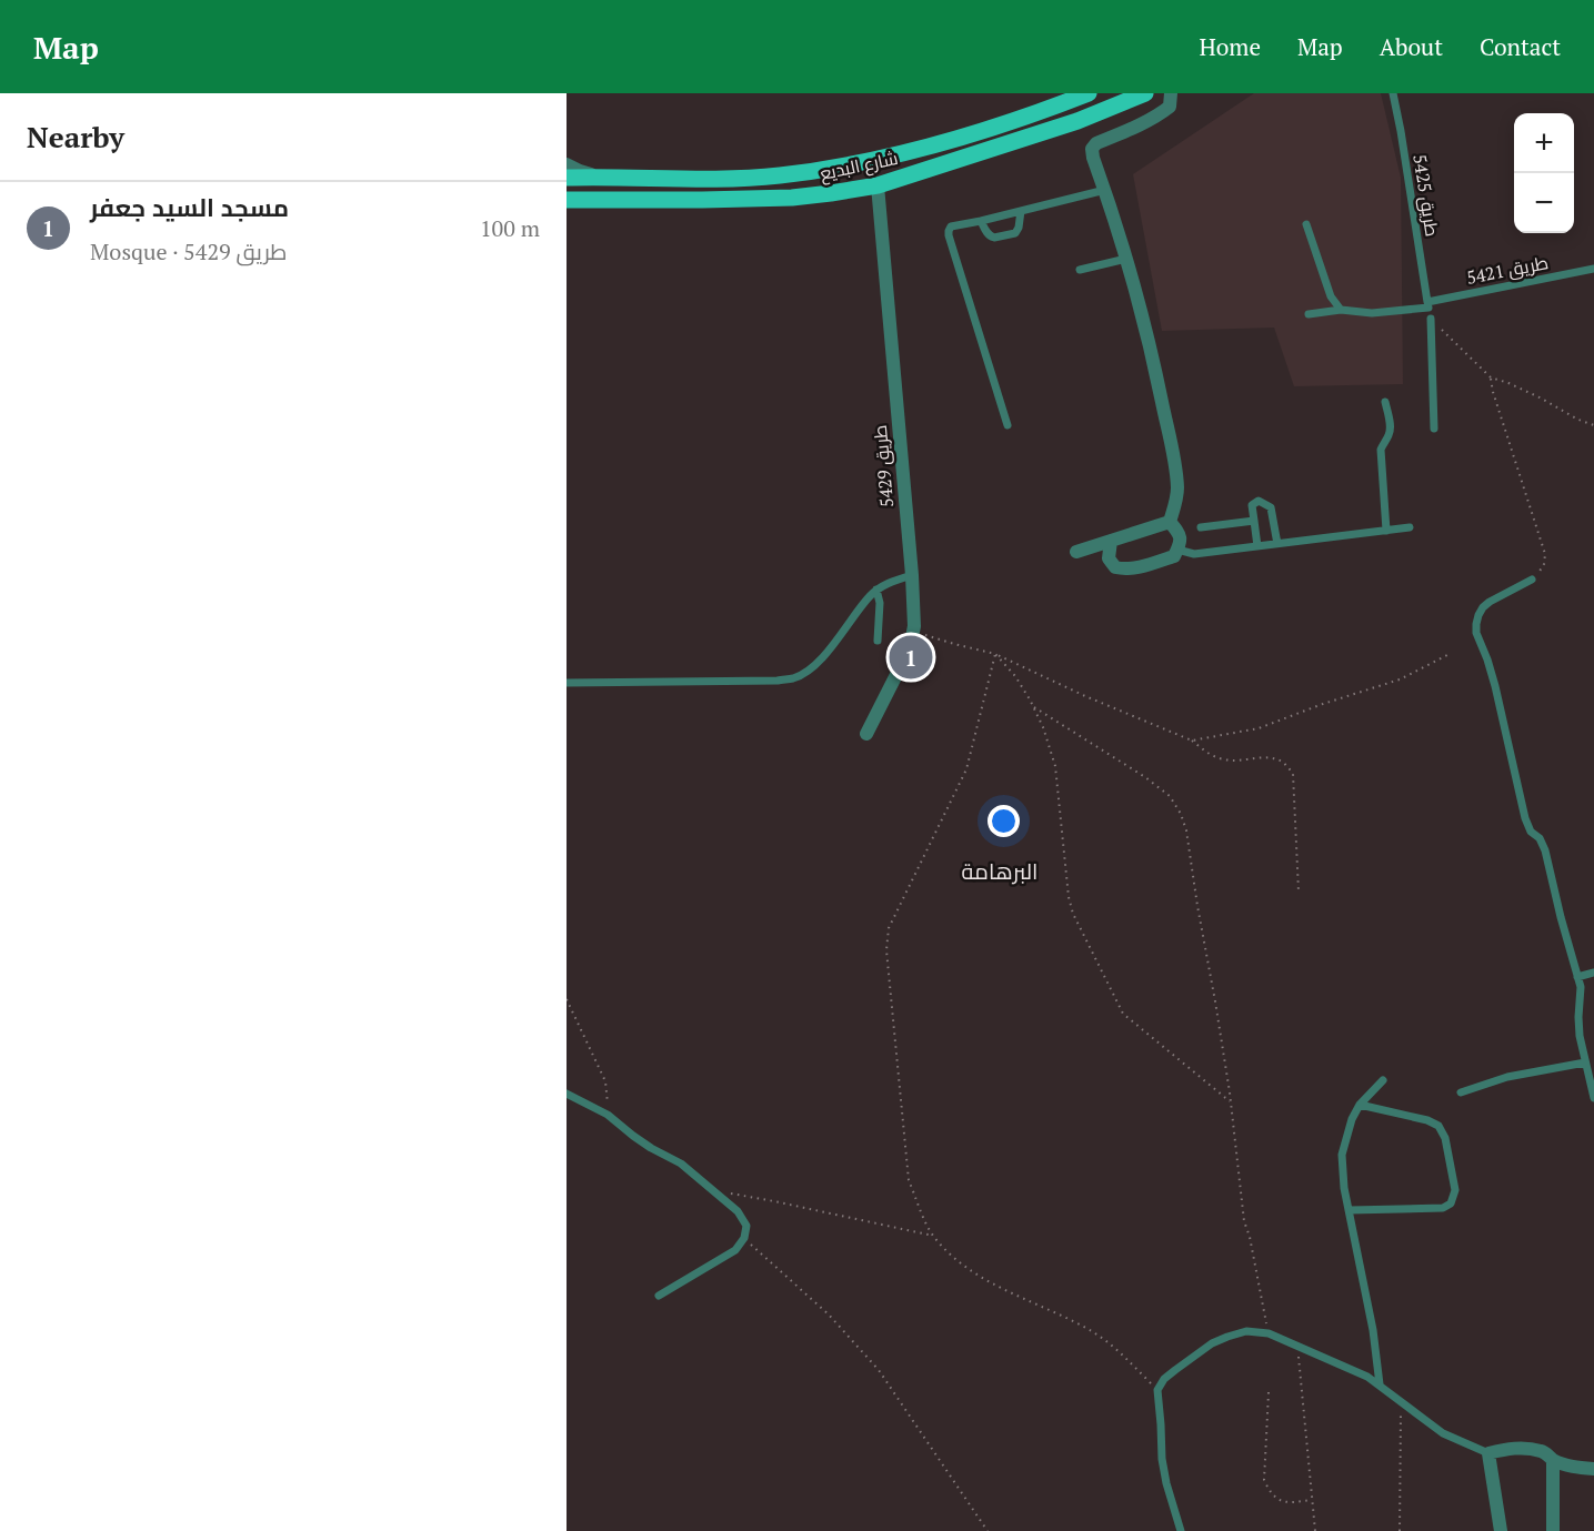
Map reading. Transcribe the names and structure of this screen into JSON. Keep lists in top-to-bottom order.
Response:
{
  "streets": {
    "main road": ["شارع البديع"],
    "street": ["طريق 5429"],
    "lane": ["طريق 5425", "طريق 5421"]
  },
  "crossings": [
    ["شارع البديع", "طريق 5429"],
    ["طريق 5425", "طريق 5421"]
  ],
  "districts": ["البرهامة"],
  "page": {
    "header": "Map",
    "nav": [
      "Home",
      "Map",
      "About",
      "Contact"
    ],
    "heading": "Nearby",
    "map_buttons": ["+", "−"],
    "list": [
      {
        "mark": "1",
        "name": "مسجد السيد جعفر",
        "note": "Mosque · طريق 5429",
        "value": "100 m"
      }
    ],
    "pins": "1"
  }
}
